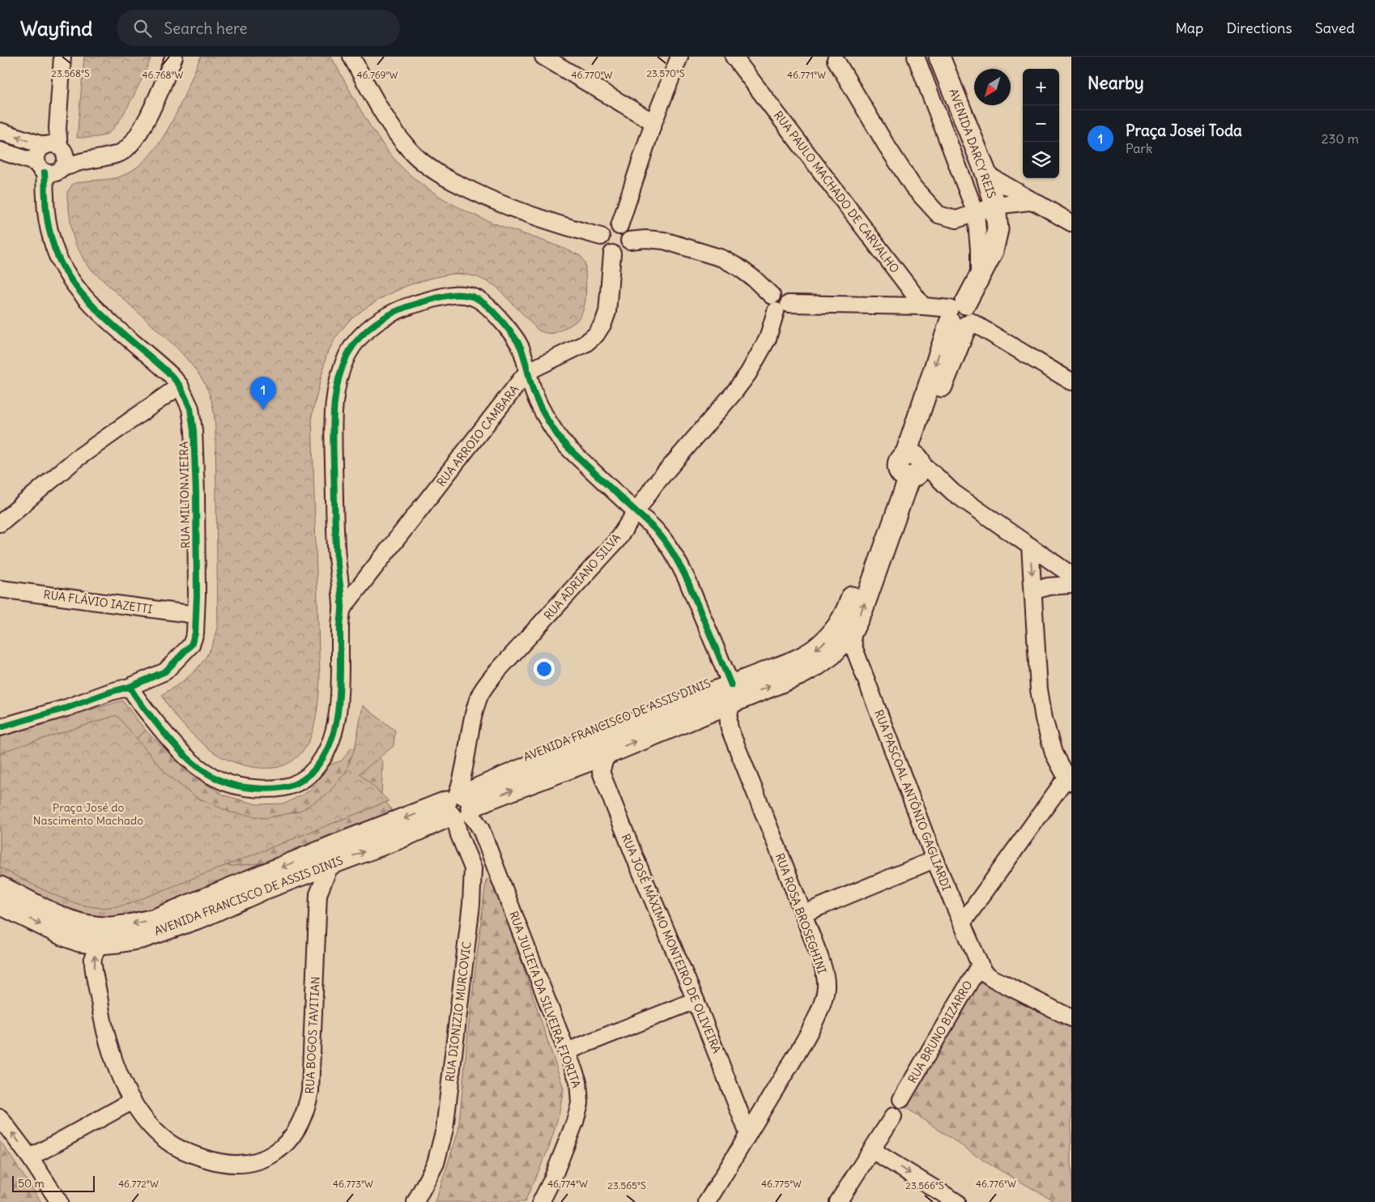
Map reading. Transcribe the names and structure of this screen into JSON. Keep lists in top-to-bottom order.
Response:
{
  "streets": {
    "main road": ["AVENIDA DARCY REIS", "AVENIDA FRANCISCO DE ASSIS DINIS"],
    "street": [
      "RUA PAULO MACHADO DE CARVALHO",
      "RUA ARROIO CAMBARA",
      "RUA MILTON VIEIRA",
      "RUA ADRIANO SILVA",
      "RUA FLÁVIO IAZETTI",
      "RUA PASCOAL ANTÔNIO GAGLIARDI",
      "RUA ROSA BROSEGHINI",
      "RUA JOSÉ MÁXIMO MONTEIRO DE OLIVEIRA",
      "RUA JULIETA DA SILVEIRA FIORITA",
      "RUA DIONIZIO MURCOVIC",
      "RUA BRUNO BIZARRO",
      "RUA BOGOS TAVITIAN"
    ]
  },
  "crossings": [
    ["AVENIDA DARCY REIS", "AVENIDA FRANCISCO DE ASSIS DINIS"],
    ["RUA MILTON VIEIRA", "RUA FLÁVIO IAZETTI"],
    ["RUA ADRIANO SILVA", "AVENIDA FRANCISCO DE ASSIS DINIS"],
    ["RUA ADRIANO SILVA", "RUA JULIETA DA SILVEIRA FIORITA"],
    ["RUA ADRIANO SILVA", "RUA DIONIZIO MURCOVIC"],
    ["AVENIDA FRANCISCO DE ASSIS DINIS", "RUA PASCOAL ANTÔNIO GAGLIARDI"],
    ["AVENIDA FRANCISCO DE ASSIS DINIS", "RUA ROSA BROSEGHINI"],
    ["AVENIDA FRANCISCO DE ASSIS DINIS", "RUA JOSÉ MÁXIMO MONTEIRO DE OLIVEIRA"],
    ["AVENIDA FRANCISCO DE ASSIS DINIS", "RUA JULIETA DA SILVEIRA FIORITA"],
    ["AVENIDA FRANCISCO DE ASSIS DINIS", "RUA DIONIZIO MURCOVIC"],
    ["AVENIDA FRANCISCO DE ASSIS DINIS", "RUA BOGOS TAVITIAN"],
    ["RUA PASCOAL ANTÔNIO GAGLIARDI", "RUA BRUNO BIZARRO"],
    ["RUA ROSA BROSEGHINI", "RUA JOSÉ MÁXIMO MONTEIRO DE OLIVEIRA"],
    ["RUA JULIETA DA SILVEIRA FIORITA", "RUA DIONIZIO MURCOVIC"]
  ],
  "parks": ["Praça José do Nascimento Machado"],
  "scale_bar": "50 m",
  "north": "bottom left",
  "page": {
    "header": "Wayfind",
    "search": "Search here",
    "nav": ["Map", "Directions", "Saved"],
    "heading": "Nearby",
    "map_buttons": ["+", "−"],
    "list": [
      {
        "mark": "1",
        "name": "Praça Josei Toda",
        "note": "Park",
        "value": "230 m"
      }
    ],
    "pins": "1",
    "scale": "50 m"
  },
  "coordinates": [
    "23.568°S",
    "23.570°S",
    "46.771°W",
    "46.768°W",
    "46.769°W",
    "46.770°W",
    "46.772°W",
    "46.773°W",
    "46.774°W",
    "46.775°W",
    "46.776°W",
    "23.565°S",
    "23.566°S"
  ]
}
